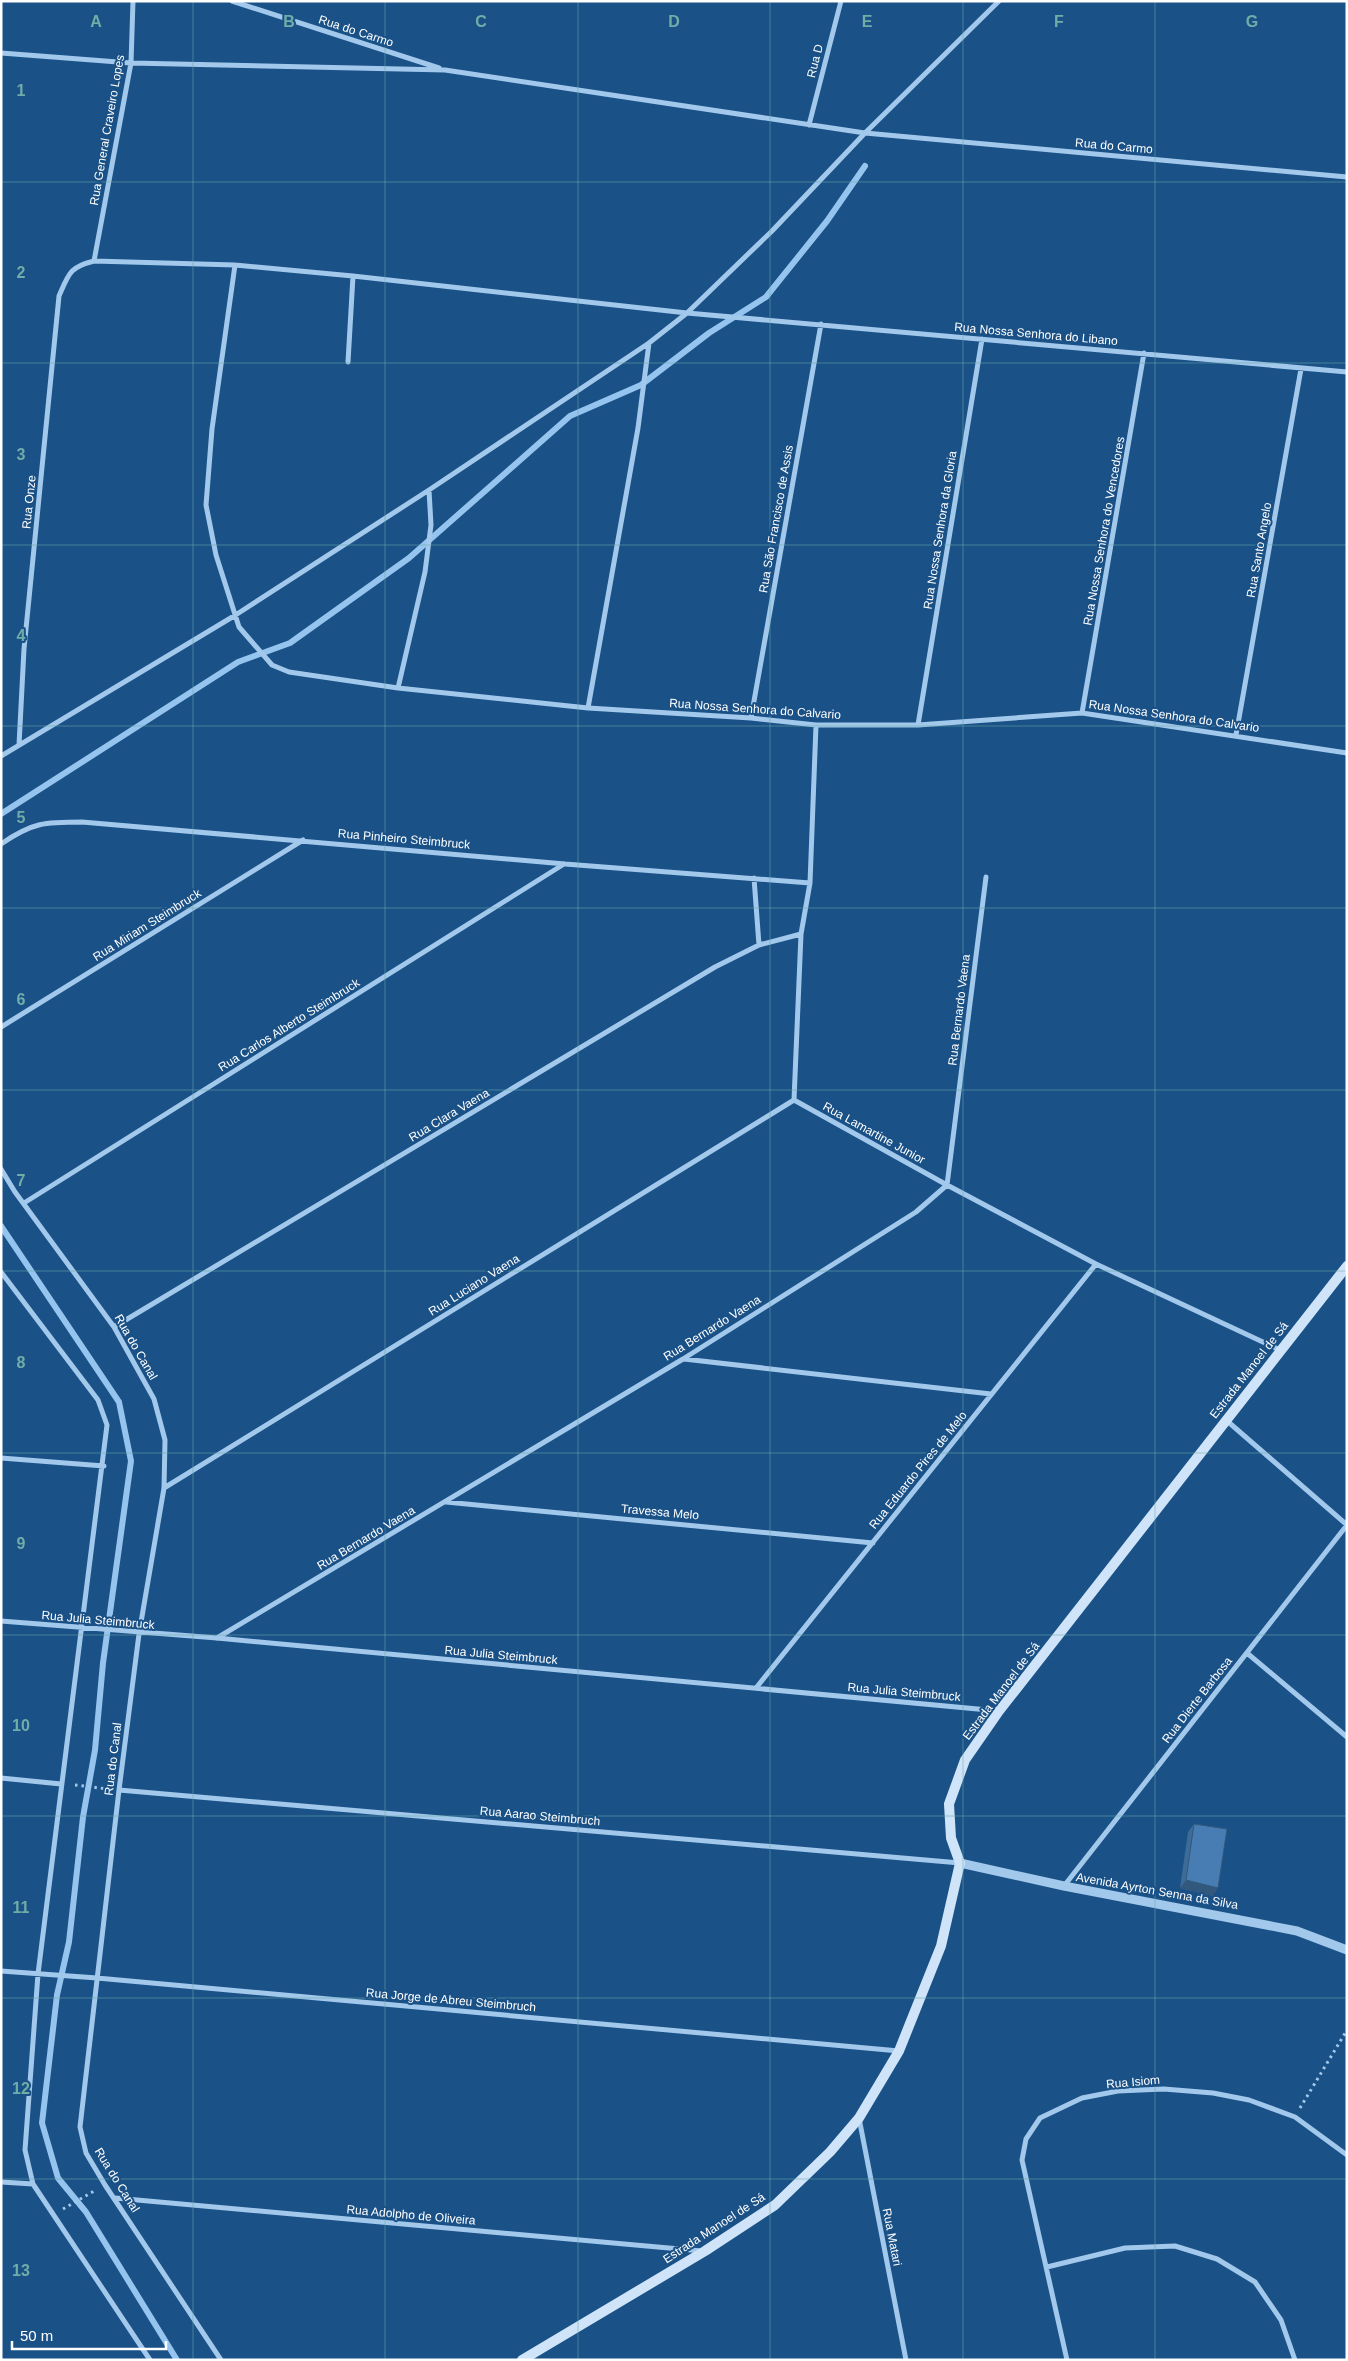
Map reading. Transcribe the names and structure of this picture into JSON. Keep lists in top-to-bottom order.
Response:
{
  "streets": {
    "main road": ["Estrada Manoel de Sá"],
    "street": [
      "Rua do Carmo",
      "Rua D",
      "Rua General Craveiro Lopes",
      "Rua Nossa Senhora do Libano",
      "Rua Onze",
      "Rua São Francisco de Assis",
      "Rua Nossa Senhora da Gloria",
      "Rua Nossa Senhora do Vencedores",
      "Rua Santo Angelo",
      "Rua Nossa Senhora do Calvario",
      "Rua Pinheiro Steimbruck",
      "Rua Miriam Steimbruck",
      "Rua Bernardo Vaena",
      "Rua Carlos Alberto Steimbruck",
      "Rua Clara Vaena",
      "Rua Lamartine Junior",
      "Rua Luciano Vaena",
      "Rua do Canal",
      "Rua Eduardo Pires de Melo",
      "Travessa Melo",
      "Rua Julia Steimbruck",
      "Rua Dierte Barbosa",
      "Rua Aarao Steimbruch",
      "Avenida Ayrton Senna da Silva",
      "Rua Jorge de Abreu Steimbruch",
      "Rua Isiom",
      "Rua Adolpho de Oliveira",
      "Rua Matari"
    ]
  },
  "crossings": [
    ["Rua do Carmo", "Rua D"],
    ["Rua General Craveiro Lopes", "Rua Nossa Senhora do Libano"],
    ["Rua Nossa Senhora do Libano", "Rua Onze"],
    ["Rua Nossa Senhora do Libano", "Rua São Francisco de Assis"],
    ["Rua Nossa Senhora do Libano", "Rua Nossa Senhora da Gloria"],
    ["Rua Nossa Senhora do Libano", "Rua Nossa Senhora do Vencedores"],
    ["Rua Nossa Senhora do Libano", "Rua Santo Angelo"],
    ["Rua Nossa Senhora do Libano", "Rua Nossa Senhora do Calvario"],
    ["Rua São Francisco de Assis", "Rua Nossa Senhora do Calvario"],
    ["Rua Nossa Senhora da Gloria", "Rua Nossa Senhora do Calvario"],
    ["Rua Nossa Senhora do Vencedores", "Rua Nossa Senhora do Calvario"],
    ["Rua Santo Angelo", "Rua Nossa Senhora do Calvario"],
    ["Rua Pinheiro Steimbruck", "Rua Miriam Steimbruck"],
    ["Rua Pinheiro Steimbruck", "Rua Carlos Alberto Steimbruck"],
    ["Rua Bernardo Vaena", "Rua Lamartine Junior"],
    ["Rua Bernardo Vaena", "Travessa Melo"],
    ["Rua Bernardo Vaena", "Rua Julia Steimbruck"],
    ["Rua Carlos Alberto Steimbruck", "Rua do Canal"],
    ["Rua Clara Vaena", "Rua do Canal"],
    ["Rua Lamartine Junior", "Rua Luciano Vaena"],
    ["Rua Lamartine Junior", "Estrada Manoel de Sá"],
    ["Rua Lamartine Junior", "Rua Eduardo Pires de Melo"],
    ["Rua Luciano Vaena", "Rua do Canal"],
    ["Rua do Canal", "Rua Julia Steimbruck"],
    ["Rua do Canal", "Rua Aarao Steimbruch"],
    ["Rua do Canal", "Rua Jorge de Abreu Steimbruch"],
    ["Rua do Canal", "Rua Adolpho de Oliveira"],
    ["Estrada Manoel de Sá", "Rua Julia Steimbruck"],
    ["Estrada Manoel de Sá", "Rua Aarao Steimbruch"],
    ["Estrada Manoel de Sá", "Avenida Ayrton Senna da Silva"],
    ["Estrada Manoel de Sá", "Rua Jorge de Abreu Steimbruch"],
    ["Estrada Manoel de Sá", "Rua Adolpho de Oliveira"],
    ["Estrada Manoel de Sá", "Rua Matari"],
    ["Rua Eduardo Pires de Melo", "Travessa Melo"],
    ["Rua Eduardo Pires de Melo", "Rua Julia Steimbruck"],
    ["Rua Dierte Barbosa", "Avenida Ayrton Senna da Silva"],
    ["Rua Aarao Steimbruch", "Avenida Ayrton Senna da Silva"]
  ],
  "scale_bar": "50 m",
  "grid": {
    "columns": [
      "A",
      "B",
      "C",
      "D",
      "E",
      "F",
      "G"
    ],
    "rows": [
      "1",
      "2",
      "3",
      "4",
      "5",
      "6",
      "7",
      "8",
      "9",
      "10",
      "11",
      "12",
      "13"
    ]
  }
}
